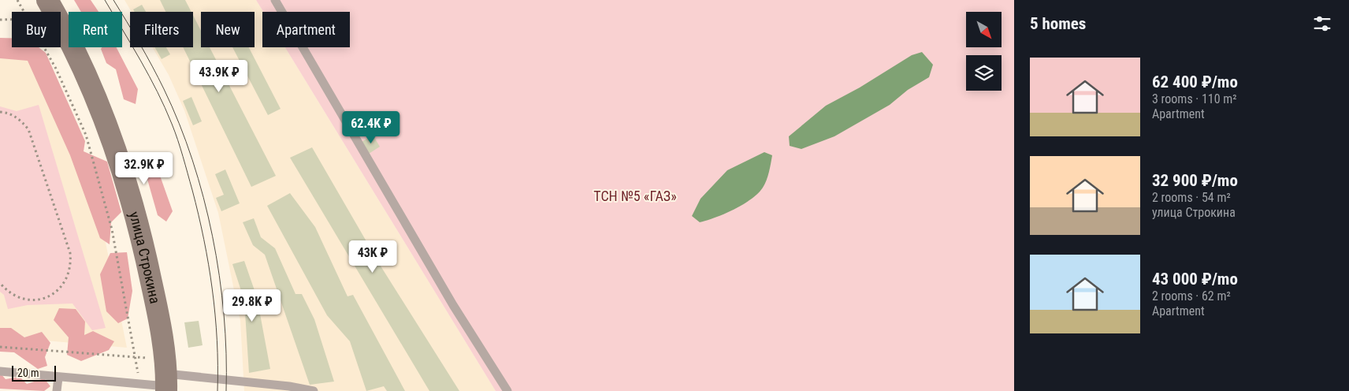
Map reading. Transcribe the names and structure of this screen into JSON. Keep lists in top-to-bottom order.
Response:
{
  "streets": {
    "street": ["улица Строкина"]
  },
  "parks": ["ТСН №5 «ГАЗ»"],
  "scale_bar": "20 m",
  "north": "bottom right",
  "page": {
    "heading": "5 homes",
    "chip": [
      "Buy",
      "Rent",
      "Filters",
      "New",
      "Apartment"
    ],
    "list": [
      {
        "name": "62 400 ₽/mo",
        "note": "3 rooms · 110 m² · Apartment"
      },
      {
        "name": "32 900 ₽/mo",
        "note": "2 rooms · 54 m² · улица Строкина"
      },
      {
        "name": "43 000 ₽/mo",
        "note": "2 rooms · 62 m² · Apartment"
      }
    ],
    "price": [
      "43.9K ₽",
      "62.4K ₽",
      "32.9K ₽",
      "43K ₽",
      "29.8K ₽"
    ],
    "scale": "20 m"
  }
}
